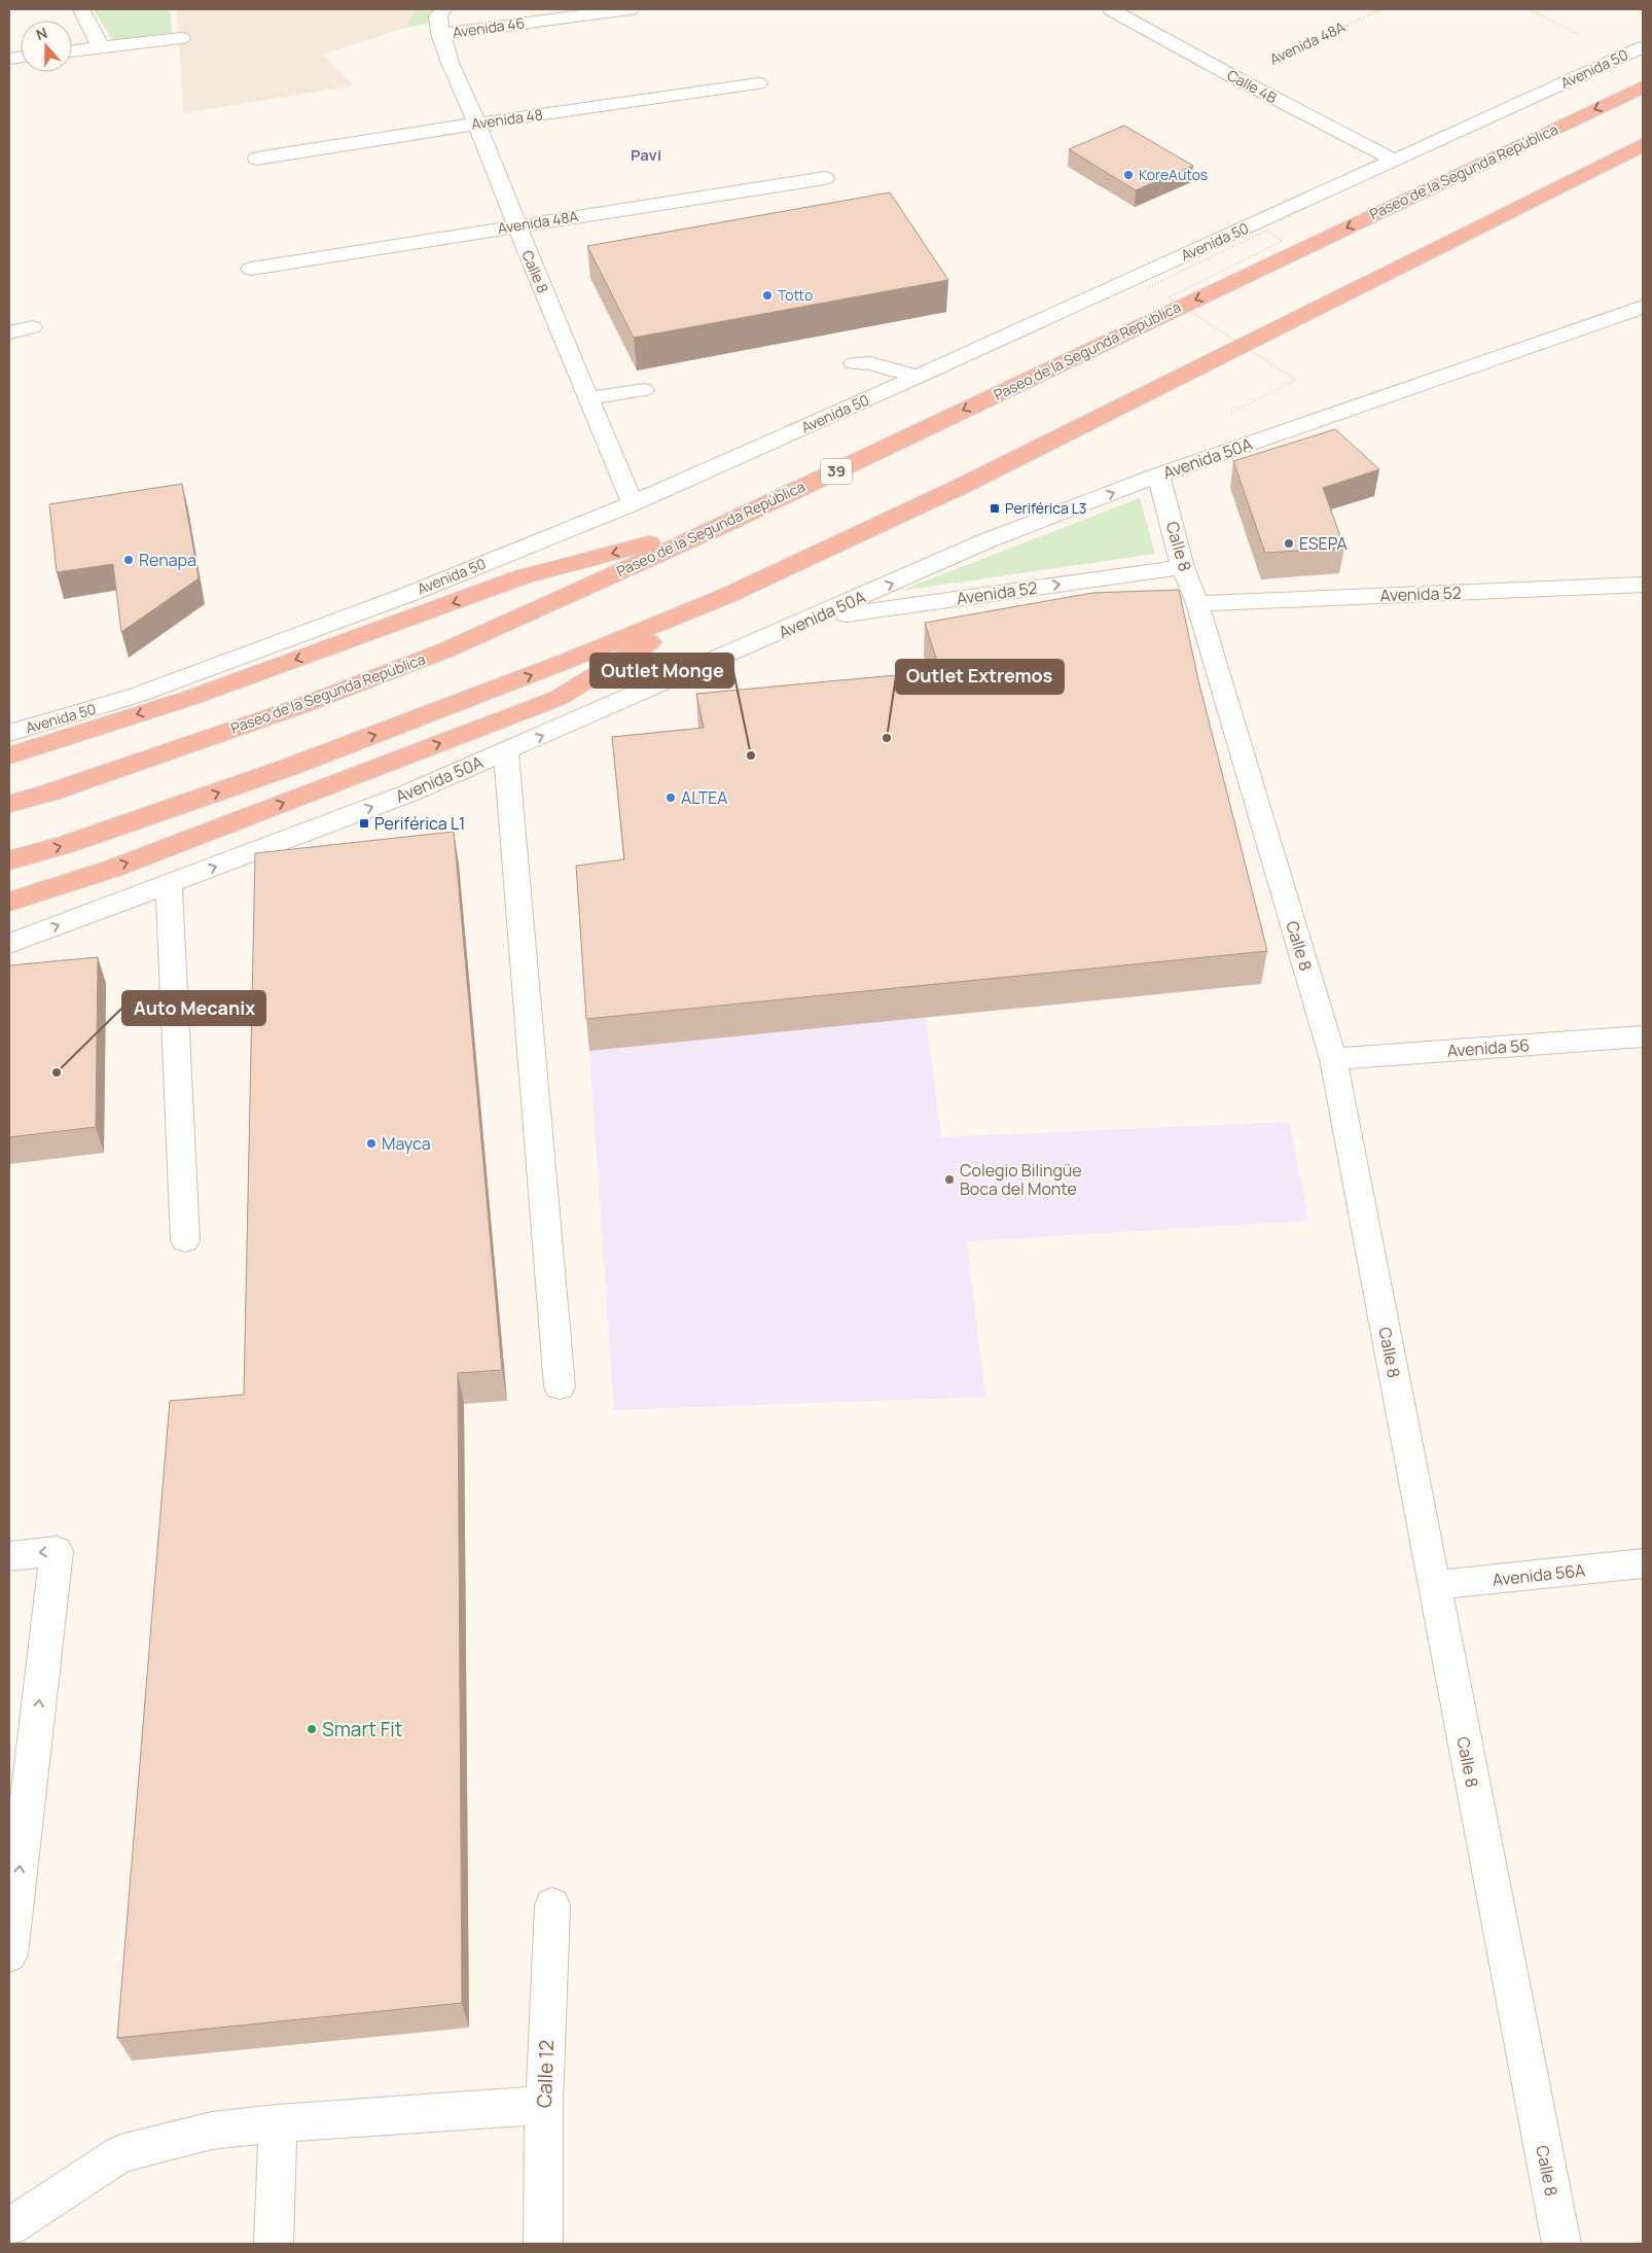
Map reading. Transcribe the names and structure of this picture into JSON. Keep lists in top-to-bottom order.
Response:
{
  "streets": {
    "highway": ["Paseo de la Segunda República", "39"],
    "street": [
      "Avenida 46",
      "Avenida 48A",
      "Avenida 50",
      "Calle 4B",
      "Avenida 48",
      "Calle 8",
      "Avenida 50A",
      "Avenida 52",
      "Avenida 56",
      "Avenida 56A",
      "Calle 12"
    ]
  },
  "crossings": [
    ["Avenida 46", "Calle 8"],
    ["Avenida 48A", "Calle 4B"],
    ["Avenida 48A", "Calle 8"],
    ["Avenida 50", "Calle 4B"],
    ["Avenida 50", "Calle 8"],
    ["Avenida 48", "Calle 8"],
    ["Calle 8", "Avenida 50A"],
    ["Calle 8", "Avenida 52"],
    ["Calle 8", "Avenida 56"],
    ["Calle 8", "Avenida 56A"],
    ["Avenida 50A", "Avenida 52"]
  ],
  "one_way": ["Avenida 50A", "Avenida 52"],
  "districts": ["Pavi"],
  "places": {
    "other": [
      "KoreAutos",
      "Totto",
      "ESEPA",
      "Renapa",
      "Outlet Extremos",
      "Outlet Monge",
      "ALTEA",
      "Auto Mecanix",
      "Mayca",
      "Colegio Bilingüe Boca del Monte",
      "Smart Fit"
    ],
    "transit": ["Periférica L3", "Periférica L1"]
  },
  "north": "top"
}
